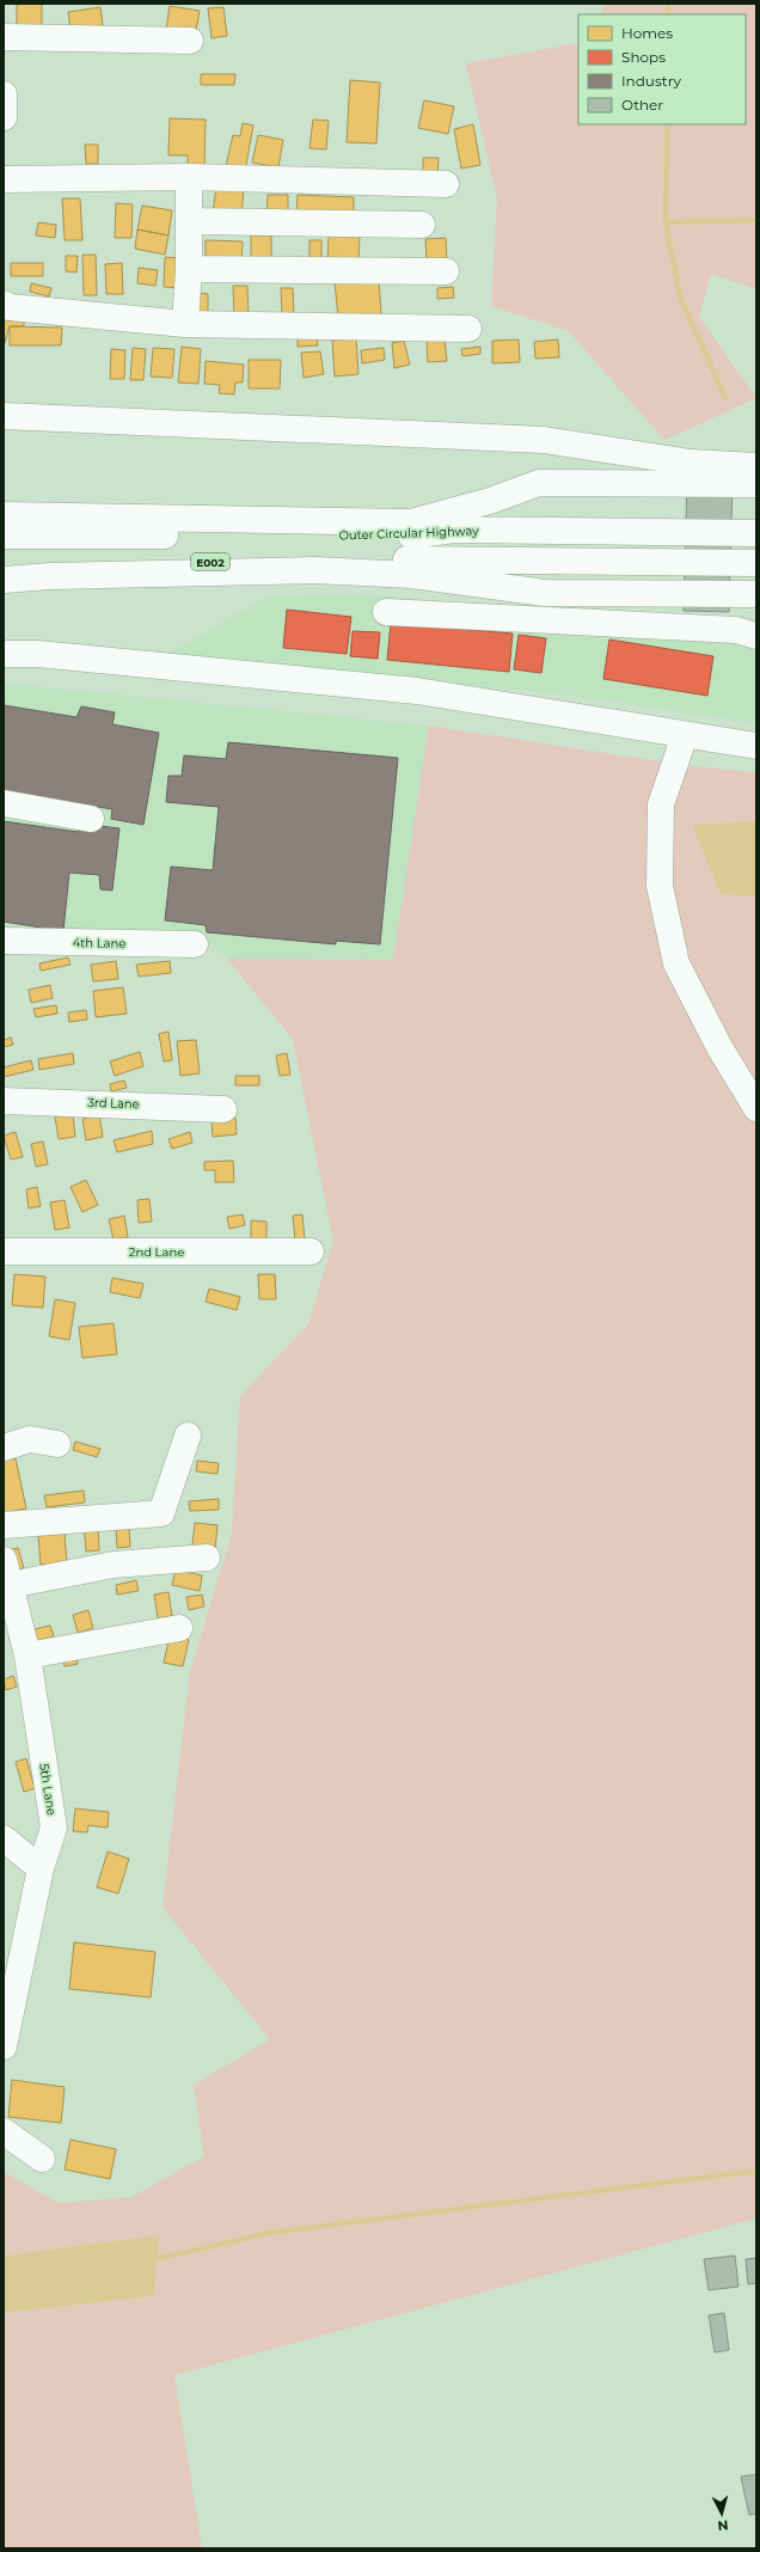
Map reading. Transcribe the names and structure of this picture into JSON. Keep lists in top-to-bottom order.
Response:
{
  "streets": {
    "main road": [
      "Outer Circular Highway",
      "E002",
      "4th Lane",
      "3rd Lane",
      "2nd Lane",
      "5th Lane"
    ]
  },
  "legend": [
    "Homes",
    "Shops",
    "Industry",
    "Other"
  ],
  "north": "bottom"
}
